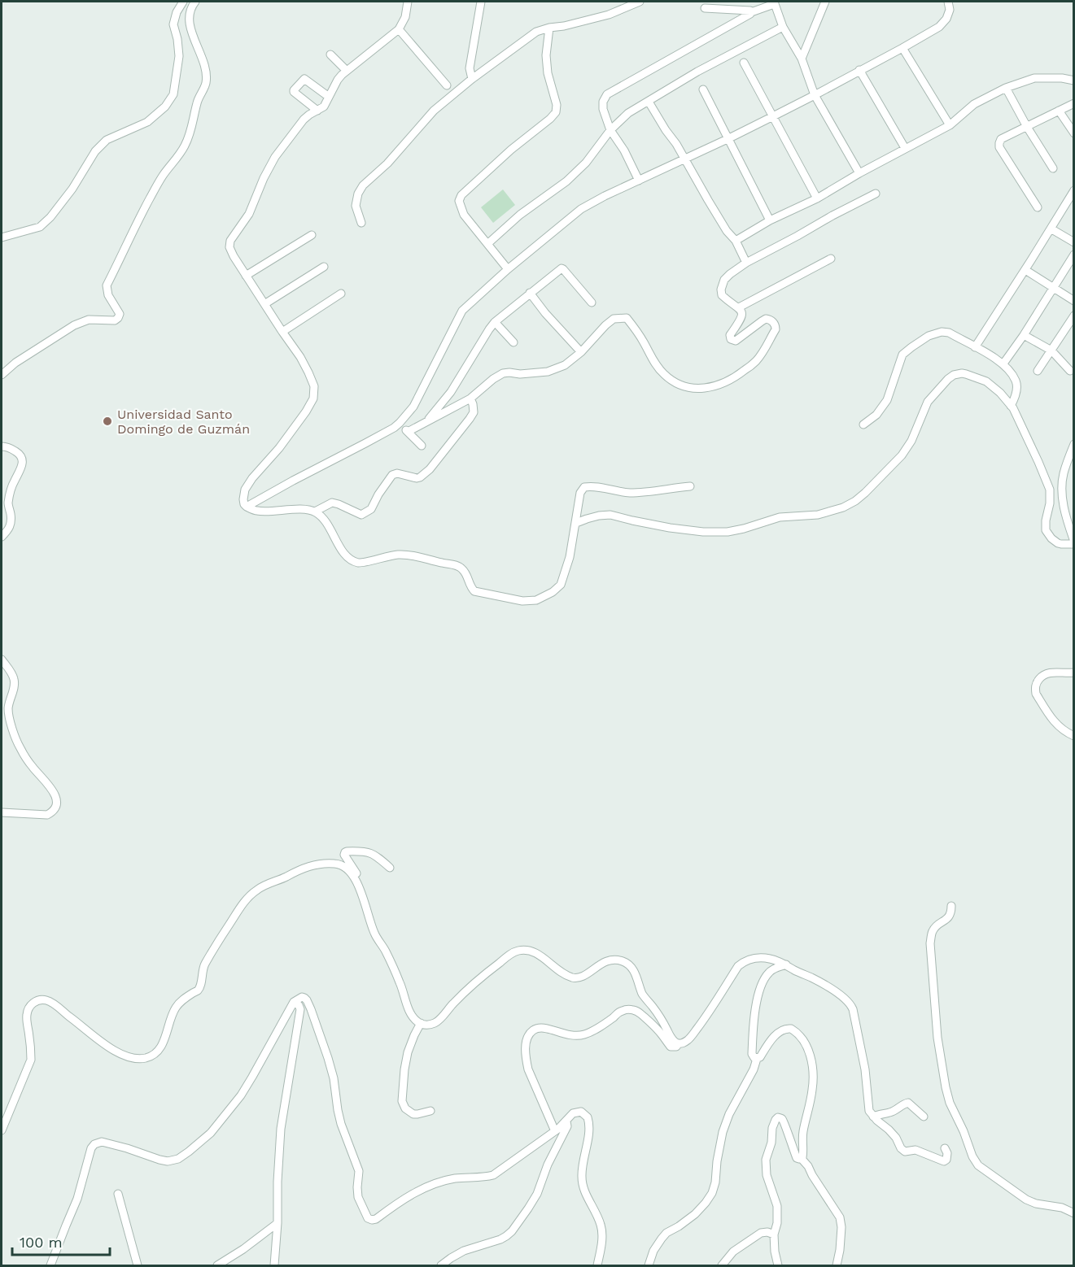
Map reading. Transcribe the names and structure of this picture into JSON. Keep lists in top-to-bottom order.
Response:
{
  "places": ["Universidad Santo Domingo de Guzmán"],
  "scale_bar": "100 m"
}
